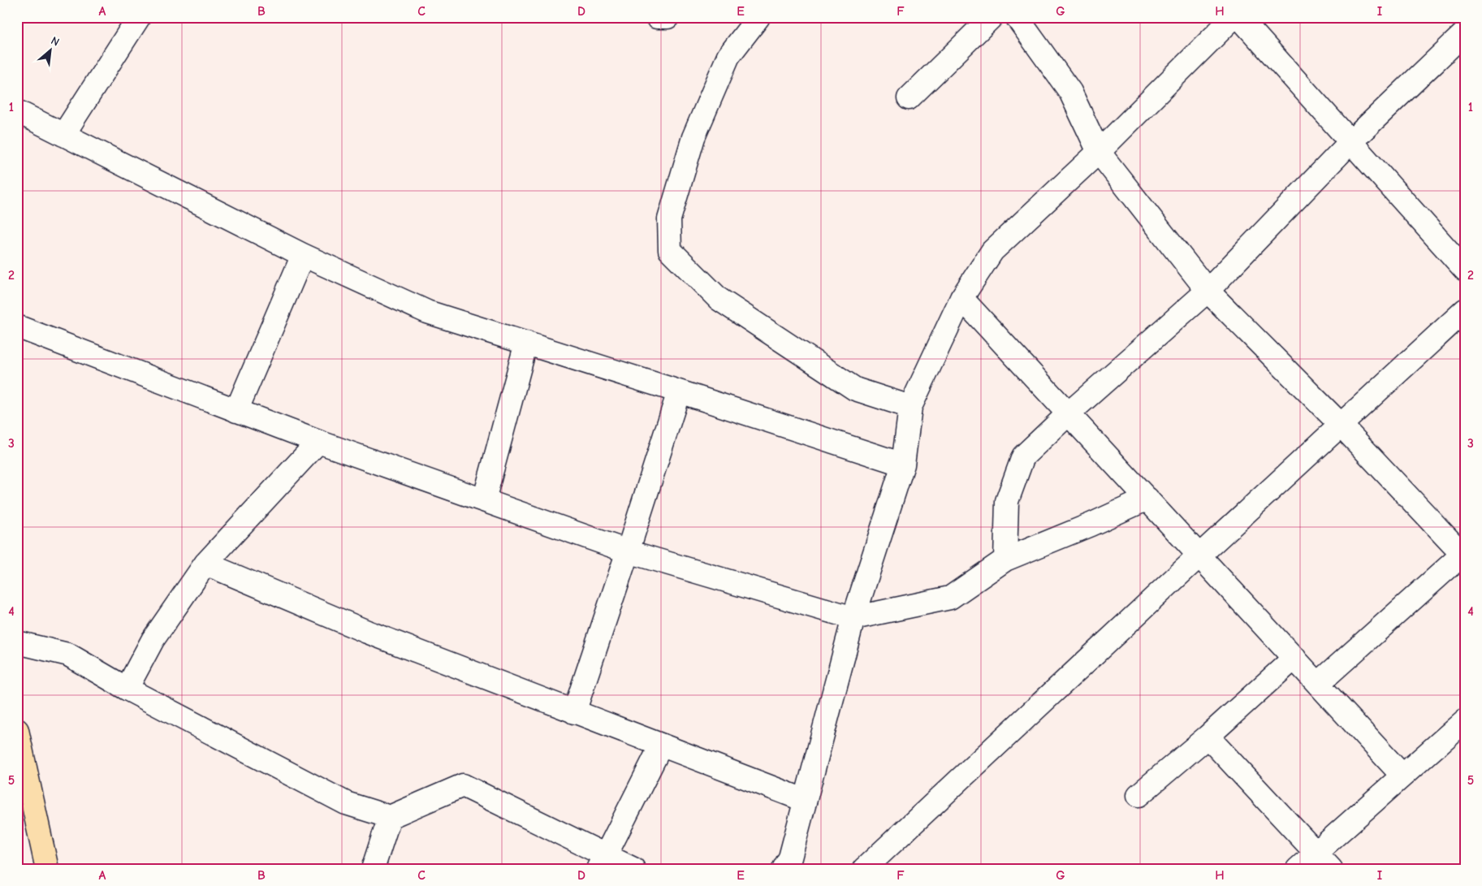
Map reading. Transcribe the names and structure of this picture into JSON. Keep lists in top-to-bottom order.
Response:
{
  "north": "top right",
  "grid": {
    "columns": [
      "A",
      "B",
      "C",
      "D",
      "E",
      "F",
      "G",
      "H",
      "I"
    ],
    "rows": [
      "1",
      "2",
      "3",
      "4",
      "5"
    ]
  }
}
